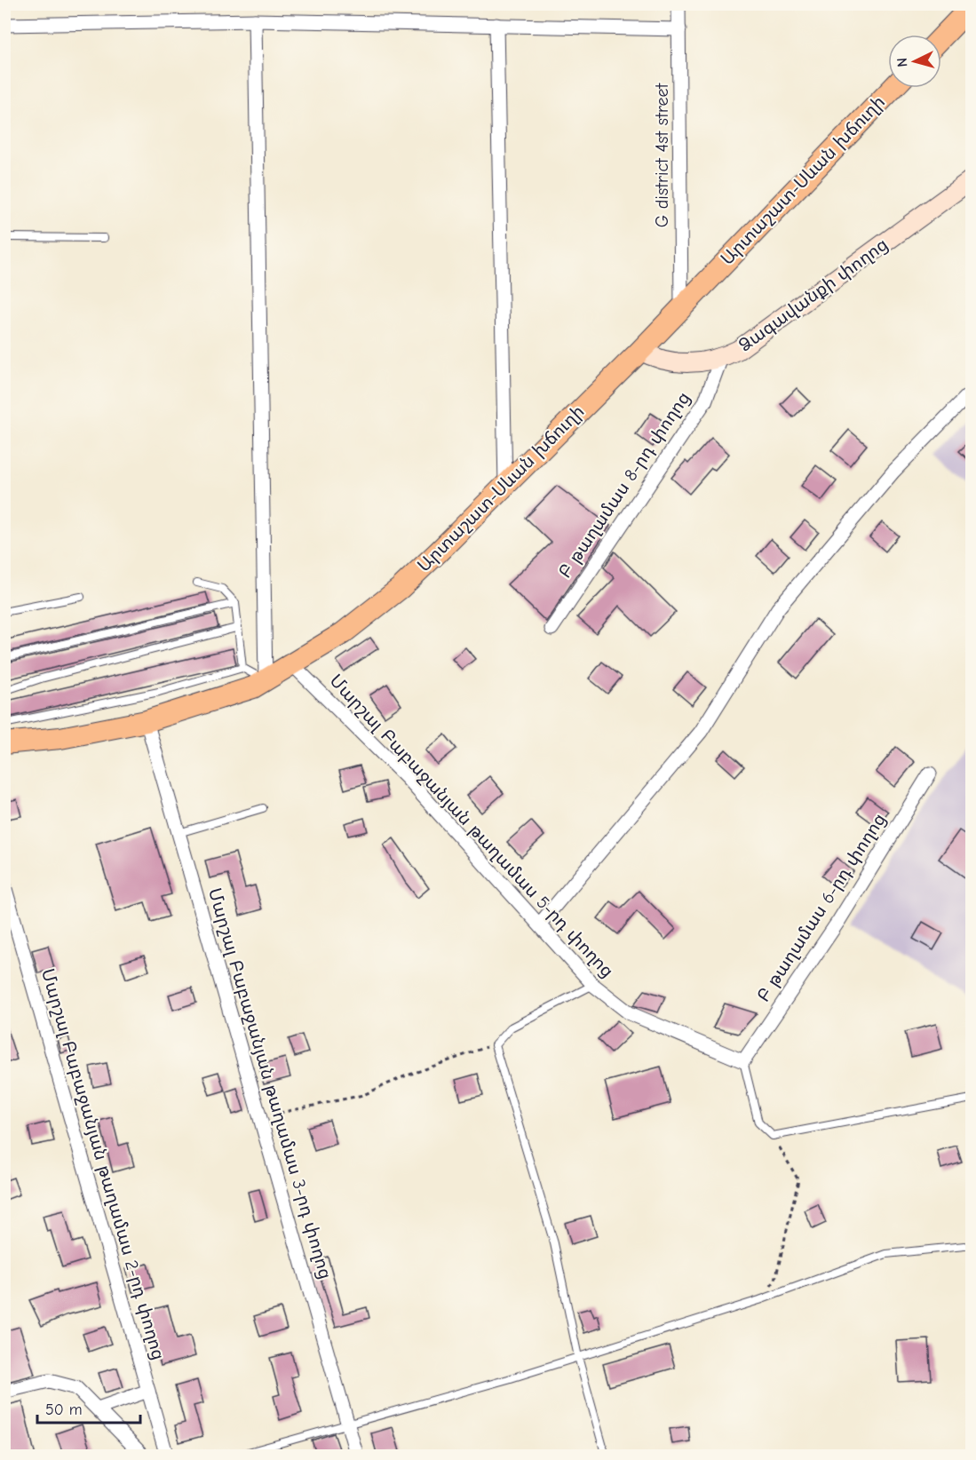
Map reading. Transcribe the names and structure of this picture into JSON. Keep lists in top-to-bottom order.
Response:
{
  "streets": {
    "main road": ["Արտաշատ-Սևան խճուղի"],
    "street": [
      "G district 4st street",
      "Ձագավանքի փողոց",
      "Բ թաղամաս 8-րդ փողոց",
      "Մարշալ Բաբաջանյան թաղամաս 5-րդ փողոց",
      "Բ թաղամաս 6-րդ փողոց",
      "Մարշալ Բաբաջանյան թաղամաս 3-րդ փողոց",
      "Մարշալ Բաբաջանյան թաղամաս 2-րդ փողոց"
    ]
  },
  "crossings": [
    ["G district 4st street", "Արտաշատ-Սևան խճուղի"],
    ["Արտաշատ-Սևան խճուղի", "Ձագավանքի փողոց"],
    ["Արտաշատ-Սևան խճուղի", "Մարշալ Բաբաջանյան թաղամաս 5-րդ փողոց"],
    ["Արտաշատ-Սևան խճուղի", "Մարշալ Բաբաջանյան թաղամաս 3-րդ փողոց"],
    ["Ձագավանքի փողոց", "Բ թաղամաս 8-րդ փողոց"],
    ["Մարշալ Բաբաջանյան թաղամաս 5-րդ փողոց", "Բ թաղամաս 6-րդ փողոց"]
  ],
  "scale_bar": "50 m",
  "north": "left"
}
